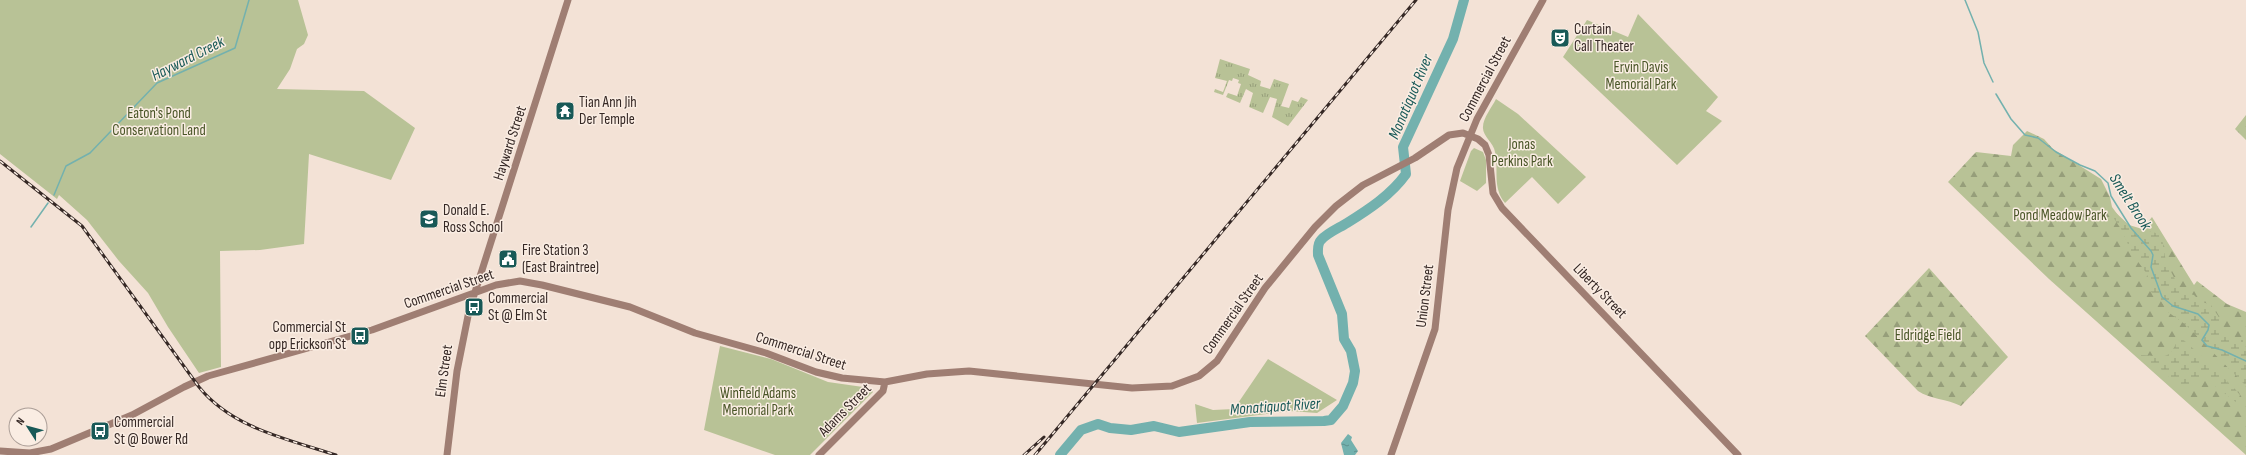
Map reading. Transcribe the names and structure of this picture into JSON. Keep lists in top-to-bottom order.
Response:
{
  "streets": {
    "main road": [
      "Commercial Street",
      "Hayward Street",
      "Liberty Street",
      "Union Street",
      "Elm Street",
      "Adams Street"
    ]
  },
  "crossings": [
    ["Commercial Street", "Hayward Street"],
    ["Commercial Street", "Liberty Street"],
    ["Commercial Street", "Union Street"],
    ["Commercial Street", "Elm Street"],
    ["Commercial Street", "Adams Street"],
    ["Hayward Street", "Elm Street"],
    ["Liberty Street", "Union Street"]
  ],
  "water": ["Hayward Creek", "Monatiquot River", "Smelt Brook"],
  "parks": [
    "Ervin Davis Memorial Park",
    "Eaton's Pond Conservation Land",
    "Jonas Perkins Park",
    "Pond Meadow Park",
    "Eldridge Field",
    "Winfield Adams Memorial Park"
  ],
  "places": {
    "theatre": ["Curtain Call Theater"],
    "temple": ["Tian Ann Jih Der Temple"],
    "school or university": ["Donald E. Ross School"],
    "public building": ["Fire Station 3 (East Braintree)"],
    "bus stop": ["Commercial St @ Elm St", "Commercial St opp Erickson St", "Commercial St @ Bower Rd"]
  },
  "north": "top left"
}
